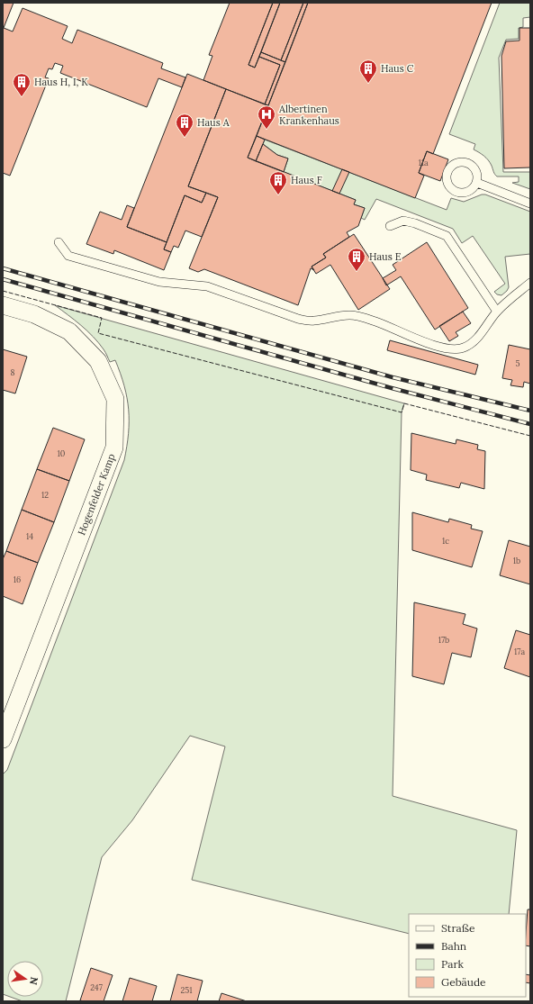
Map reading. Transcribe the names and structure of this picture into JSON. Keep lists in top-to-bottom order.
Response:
{
  "streets": {
    "street": ["Hogenfelder Kamp"]
  },
  "places": {
    "building": [
      "Haus C",
      "Haus H, I, K",
      "Haus A",
      "Haus F",
      "Haus E"
    ],
    "hospital": ["Albertinen Krankenhaus"]
  },
  "house_numbers": [
    "11a",
    "5",
    "8",
    "10",
    "12",
    "14",
    "1c",
    "1b",
    "16",
    "17b",
    "17a",
    "247",
    "251"
  ],
  "legend": [
    "Straße",
    "Bahn",
    "Park",
    "Gebäude"
  ],
  "north": "right"
}
